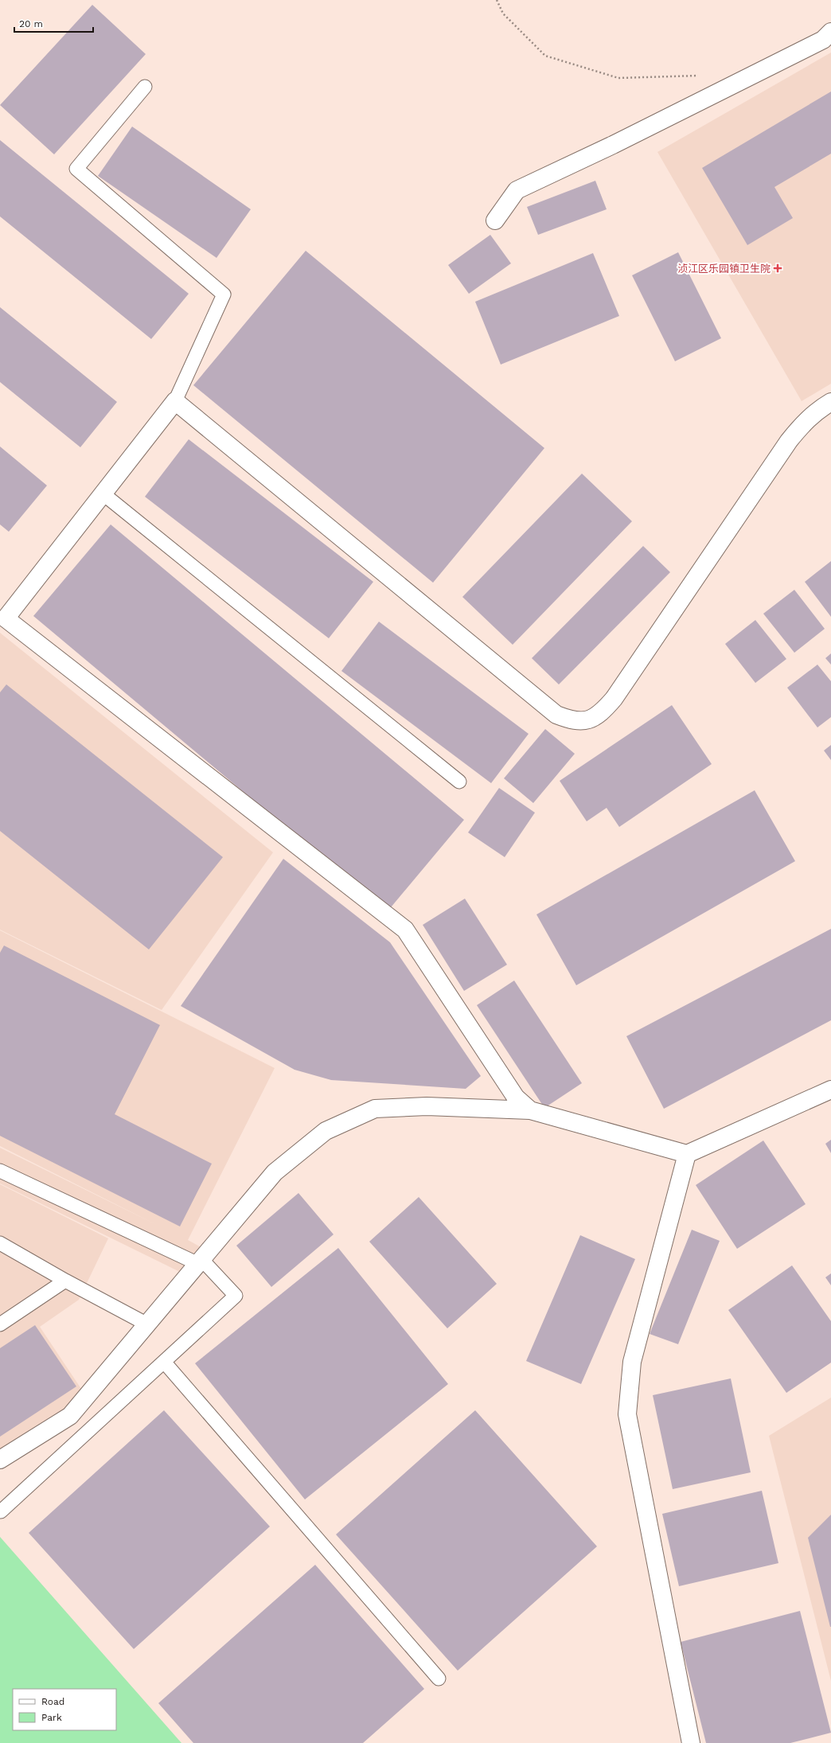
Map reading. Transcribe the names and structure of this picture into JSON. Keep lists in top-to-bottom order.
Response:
{
  "places": {
    "health": ["浈江区乐园镇卫生院"]
  },
  "legend": ["Road", "Park"],
  "scale_bar": "20 m"
}
